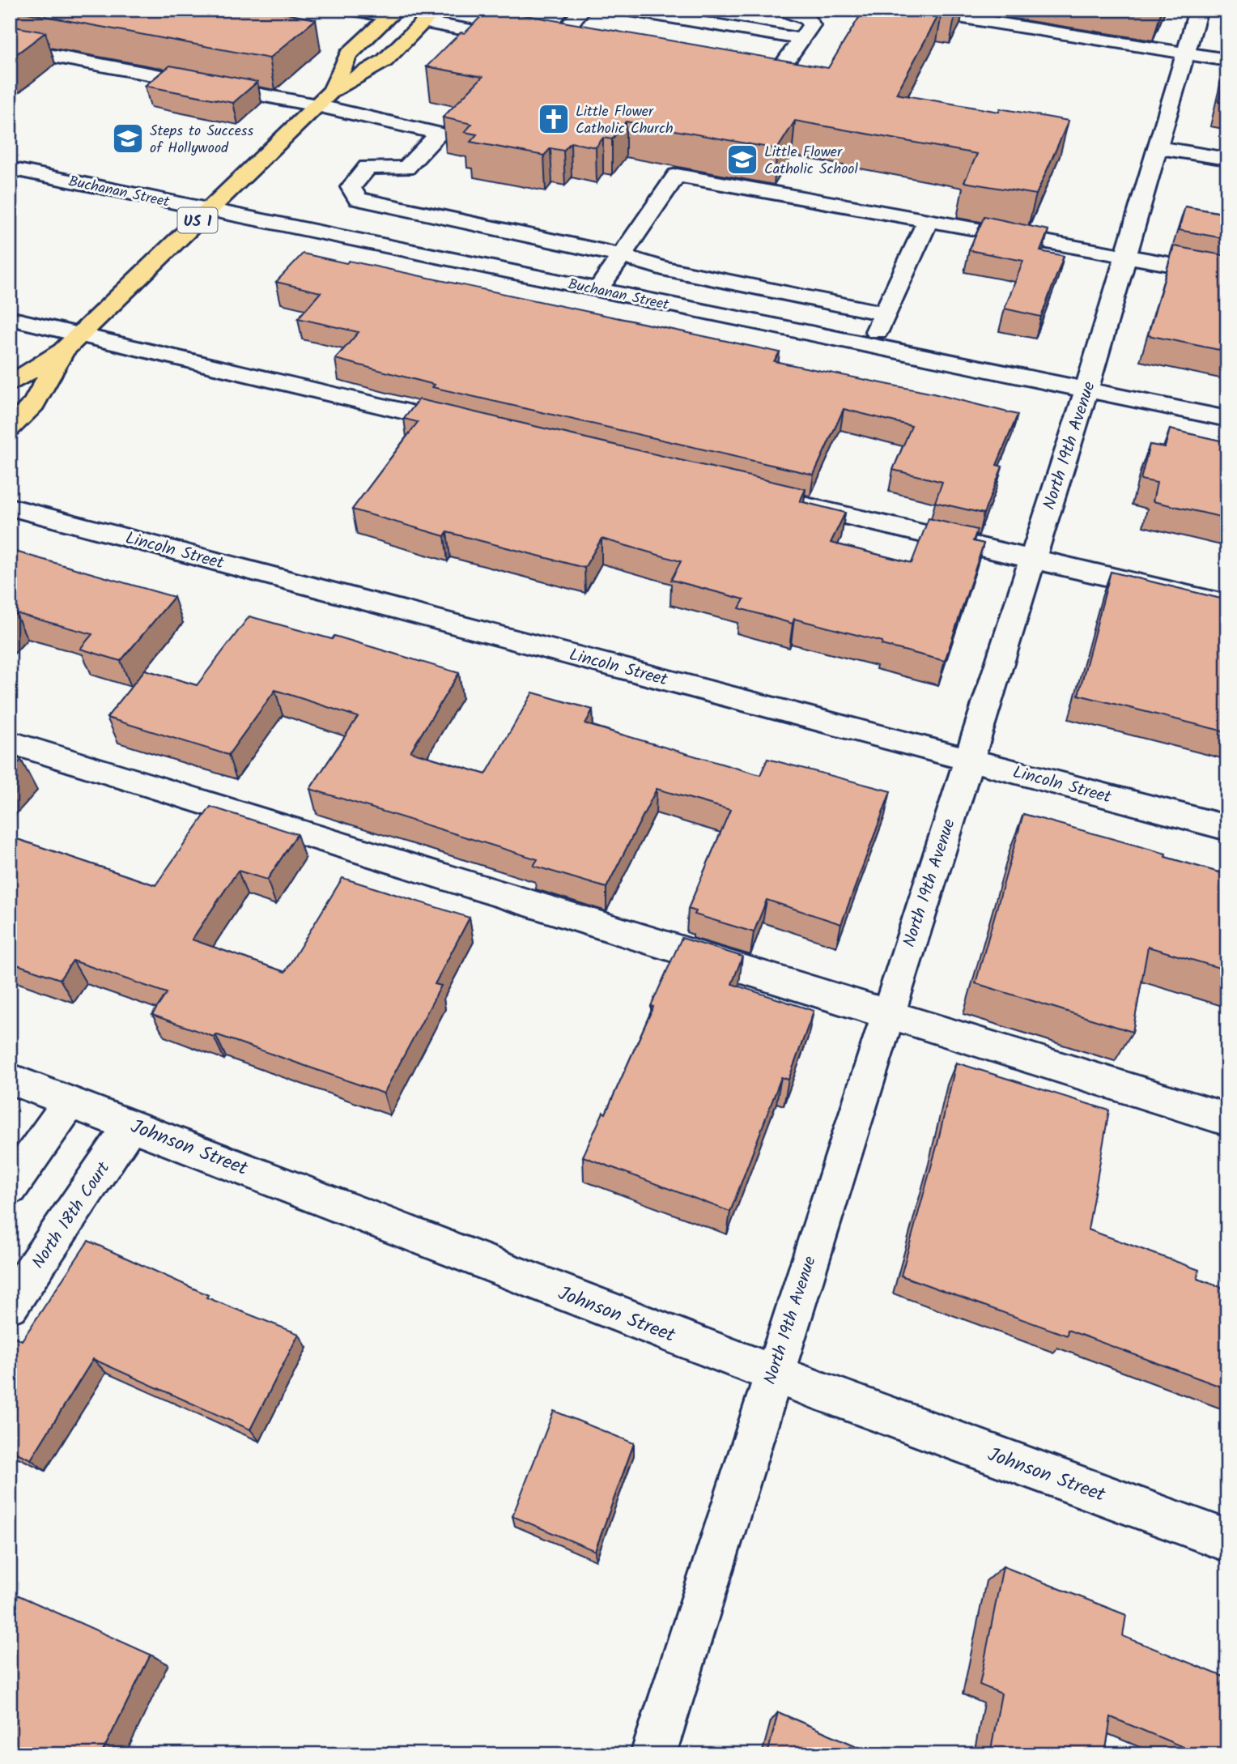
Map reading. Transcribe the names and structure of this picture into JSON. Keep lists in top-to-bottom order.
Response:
{
  "streets": {
    "main road": ["US 1"],
    "street": [
      "Buchanan Street",
      "North 19th Avenue",
      "Lincoln Street",
      "Johnson Street",
      "North 18th Court"
    ]
  },
  "crossings": [
    ["Buchanan Street", "US 1"],
    ["Buchanan Street", "North 19th Avenue"],
    ["North 19th Avenue", "Lincoln Street"],
    ["North 19th Avenue", "Johnson Street"],
    ["Johnson Street", "North 18th Court"]
  ],
  "places": {
    "church": ["Little Flower Catholic Church"],
    "school or university": ["Steps to Success of Hollywood", "Little Flower Catholic School"]
  }
}
